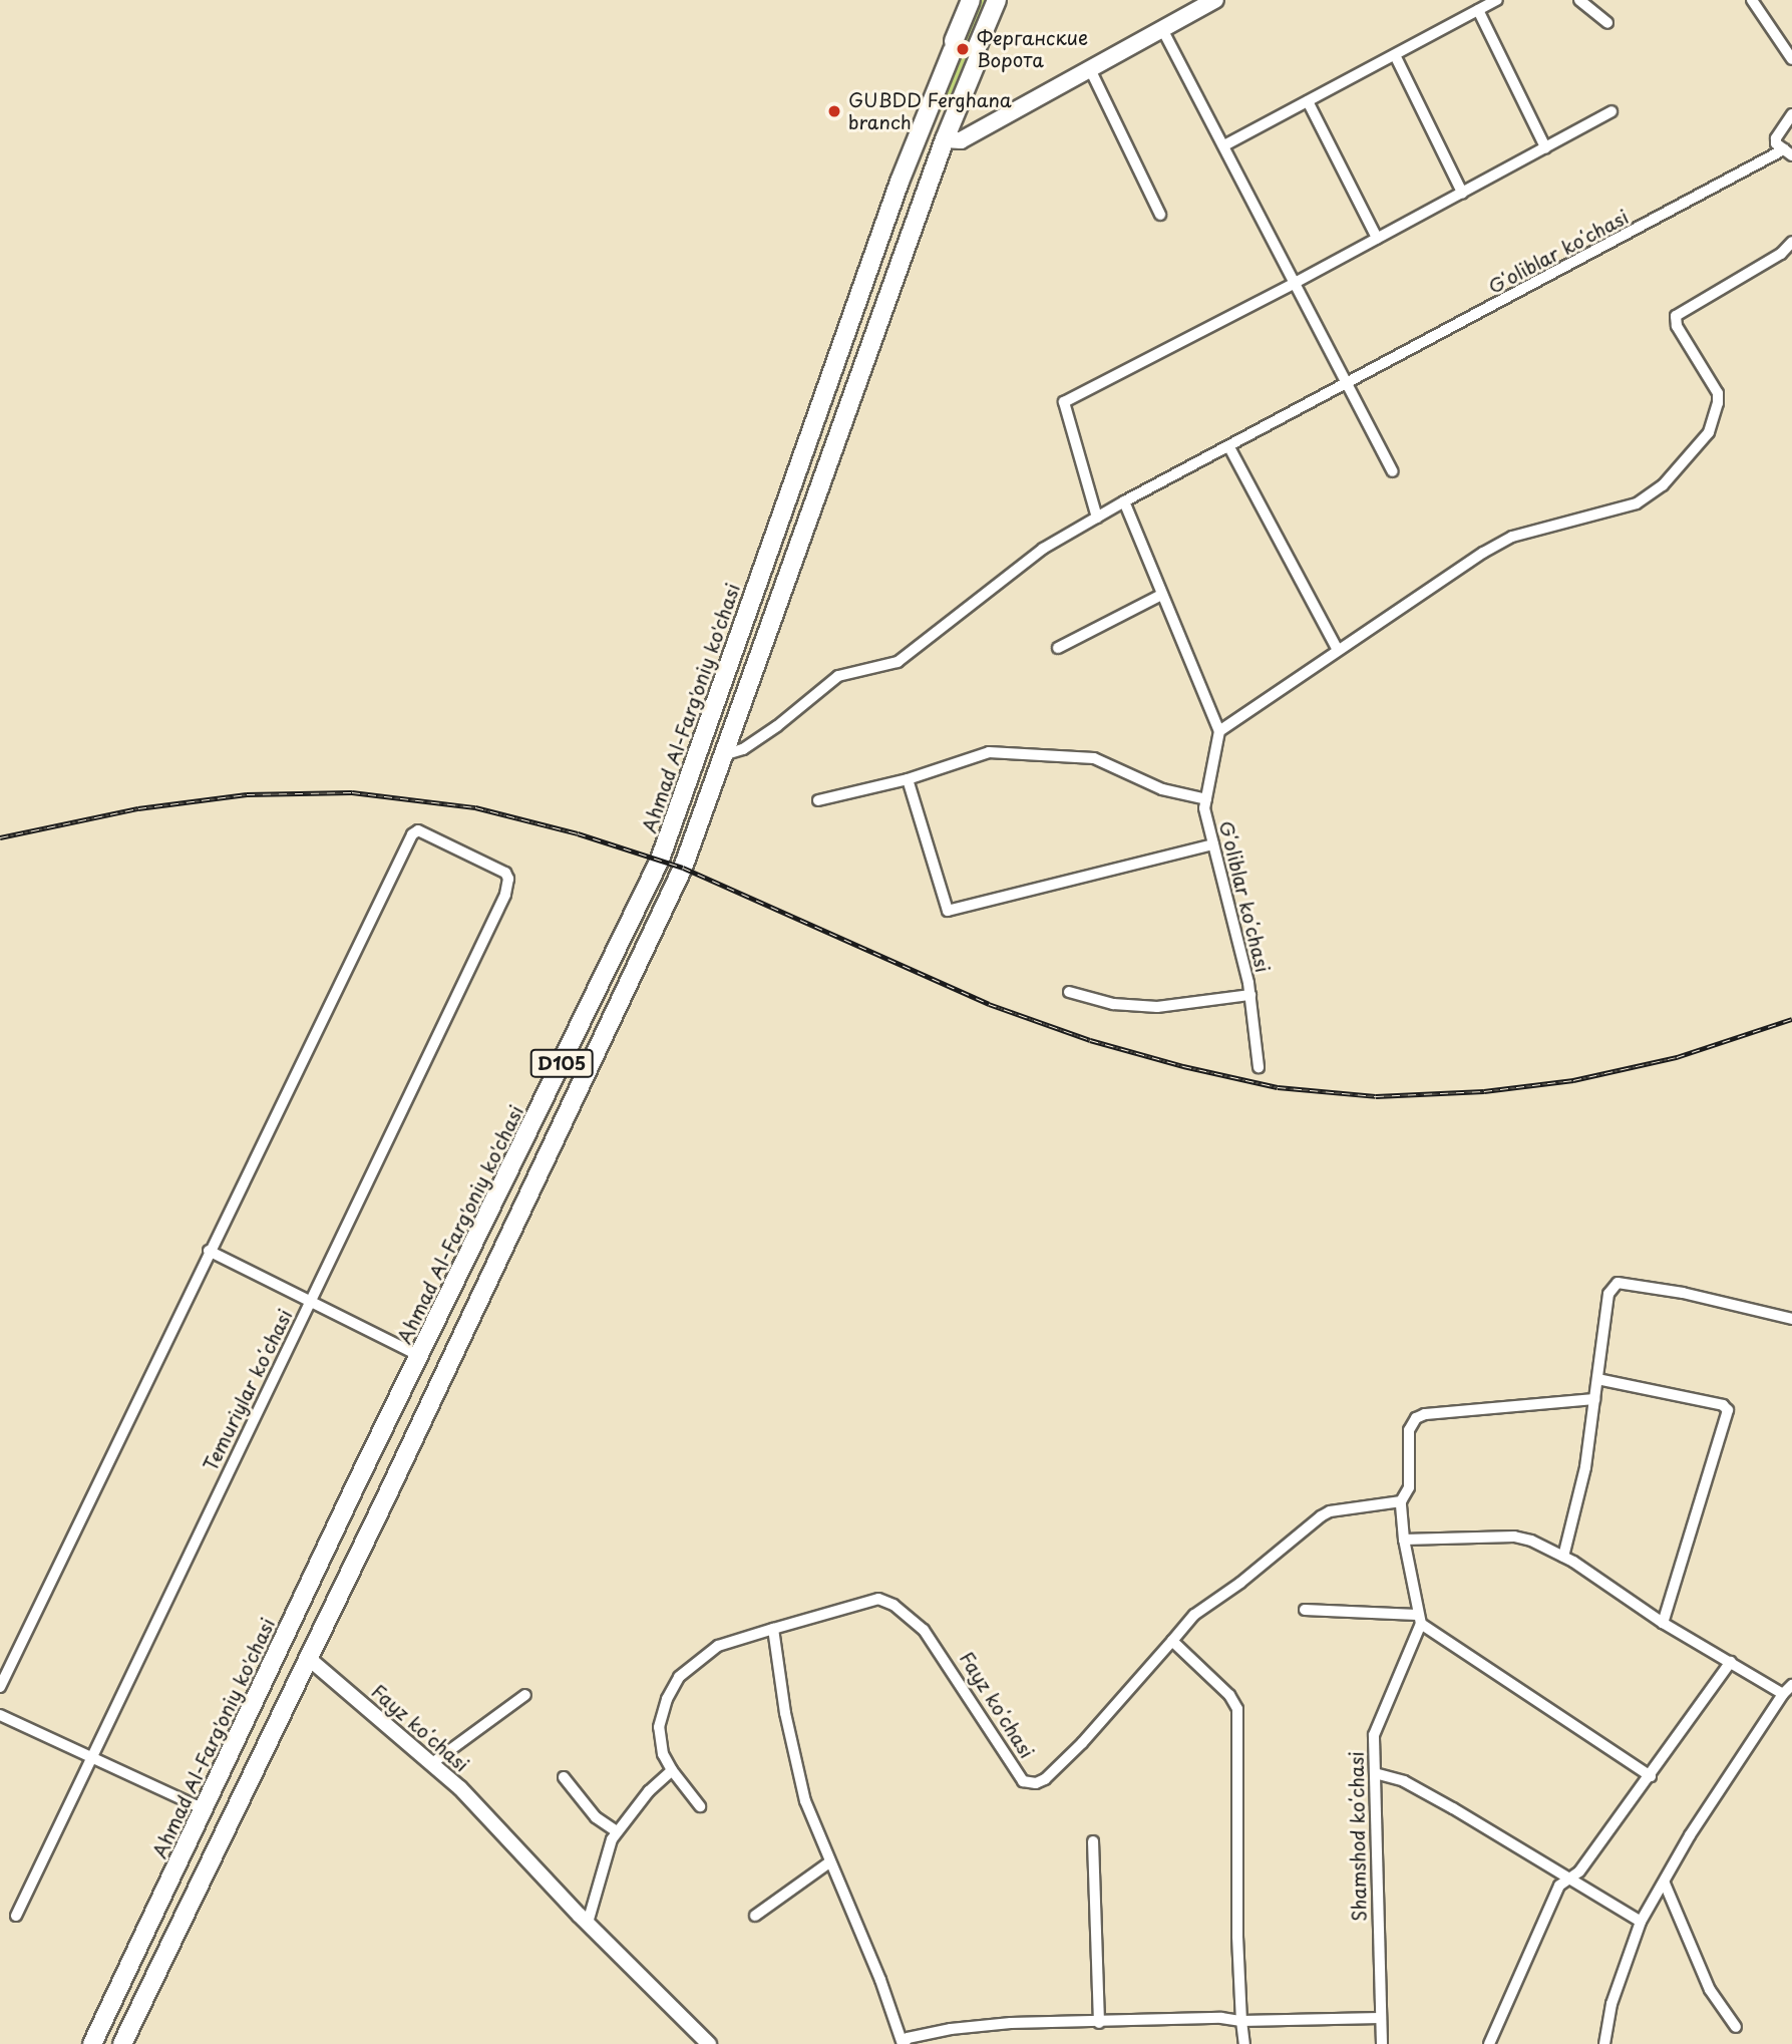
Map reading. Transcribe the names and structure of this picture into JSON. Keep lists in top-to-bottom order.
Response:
{
  "streets": {
    "highway": ["Ahmad Al-Farg'oniy ko'chasi", "D105"],
    "street": [
      "Gʻoliblar koʻchasi",
      "Temuriylar koʻchasi",
      "Fayz koʻchasi",
      "Shamshod koʻchasi"
    ]
  },
  "crossings": [
    ["Gʻoliblar koʻchasi", "D105"],
    ["D105", "Fayz koʻchasi"]
  ],
  "places": ["Ферганские Ворота", "GUBDD Ferghana branch"]
}
